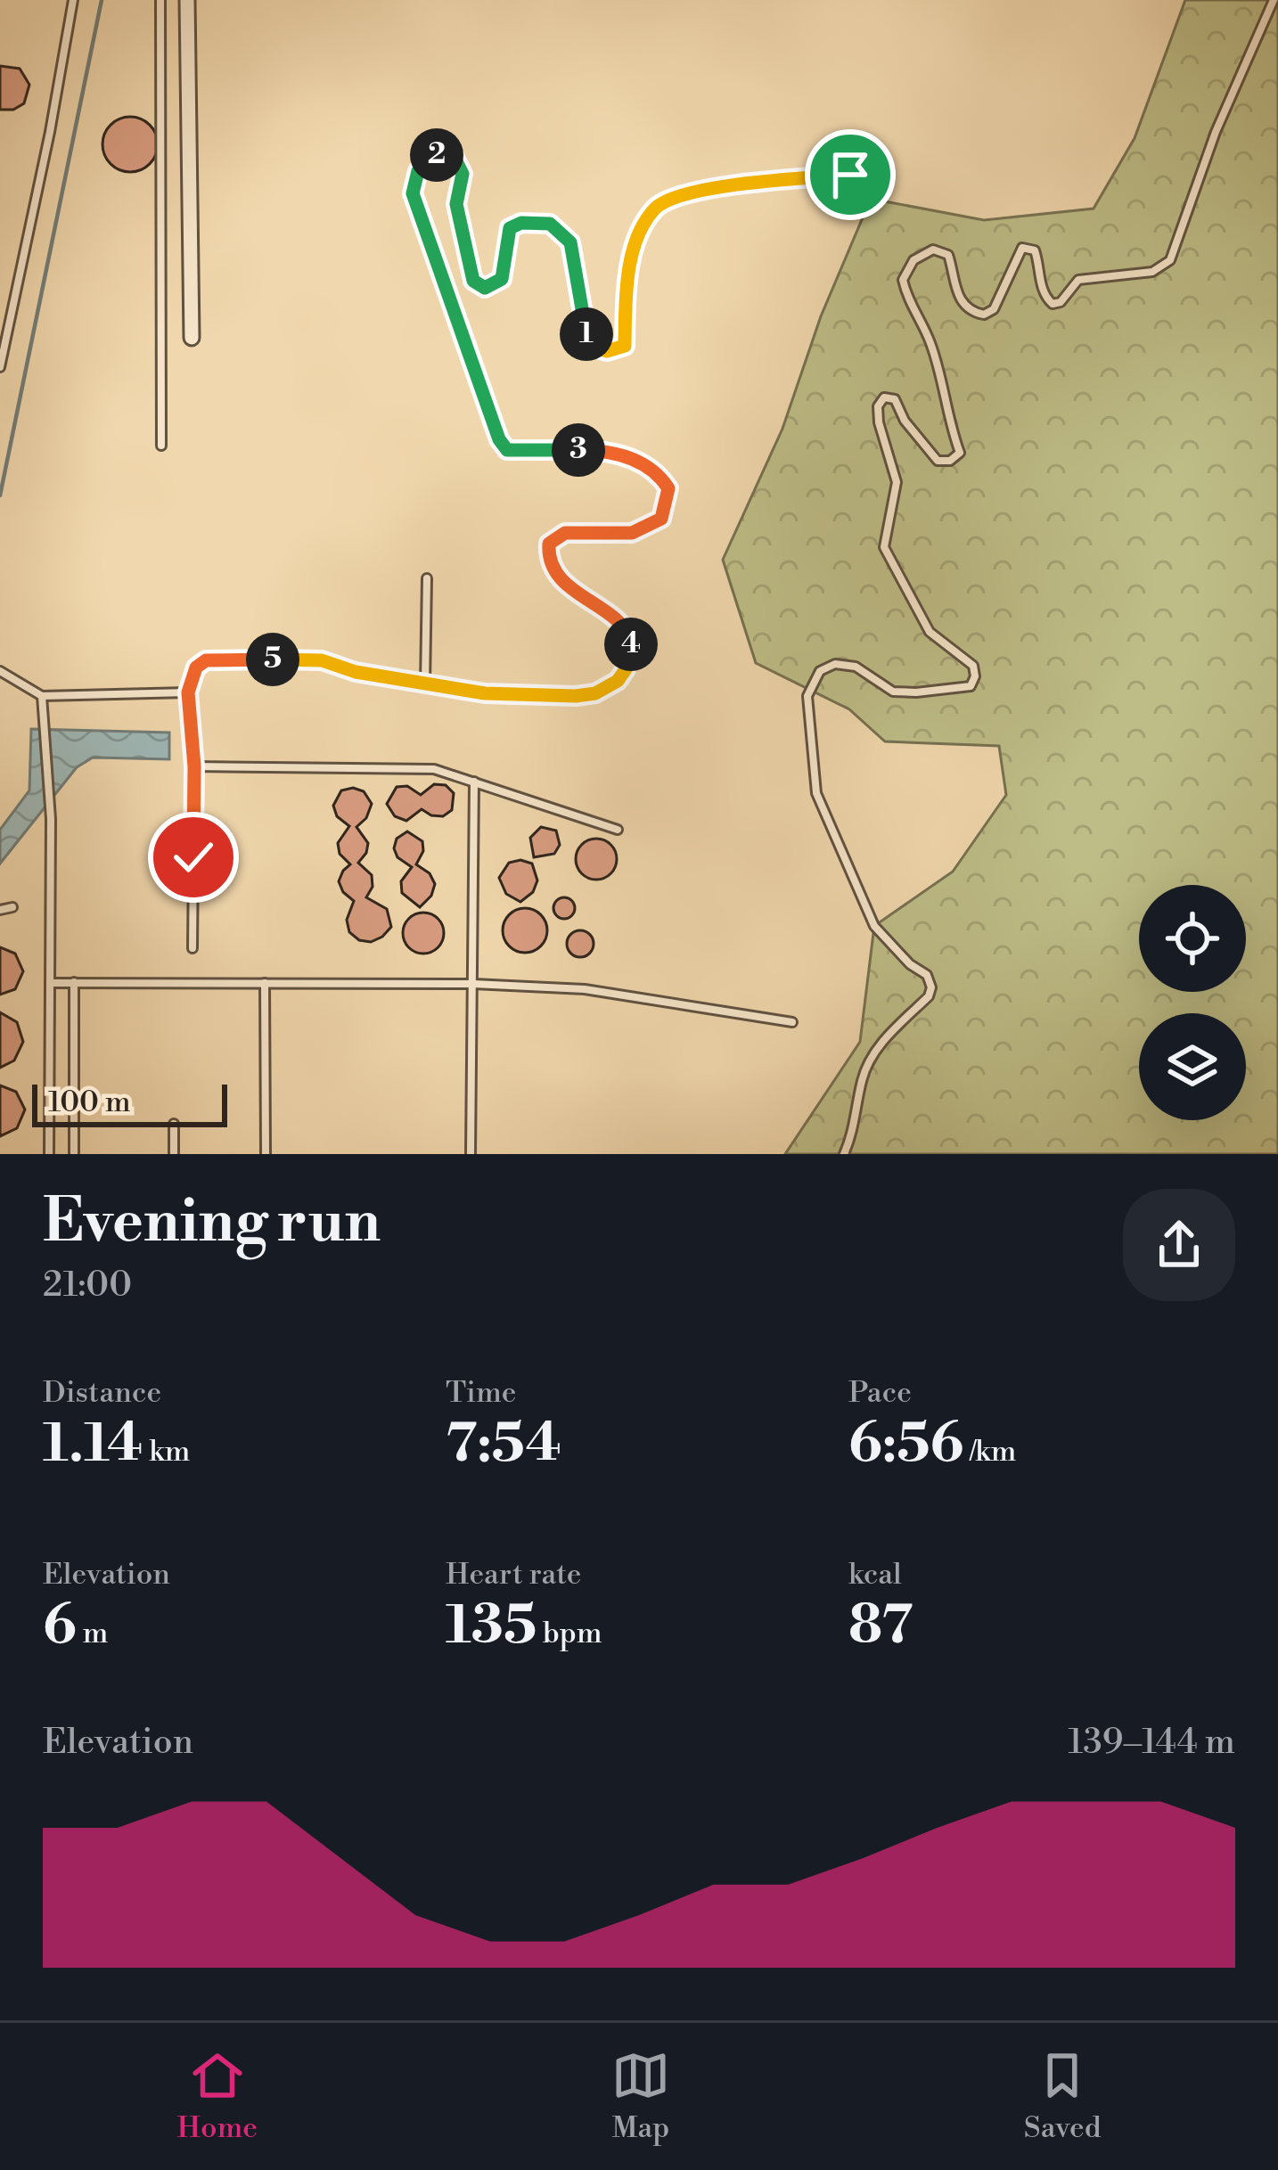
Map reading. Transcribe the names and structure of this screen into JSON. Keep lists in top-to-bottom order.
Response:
{
  "scale_bar": "100 m",
  "page": {
    "pins": [
      "2",
      "1",
      "3",
      "4",
      "5"
    ],
    "scale": "100 m",
    "heading": ["Evening run", "21:00"],
    "stats": [
      ["Distance", "1.14 km"],
      ["Time", "7:54"],
      ["Pace", "6:56 /km"],
      ["Elevation", "6 m"],
      ["Heart rate", "135 bpm"],
      ["kcal", "87"]
    ],
    "chart": ["Elevation", "139–144 m"],
    "tabs": ["Home", "Map", "Saved"]
  }
}
